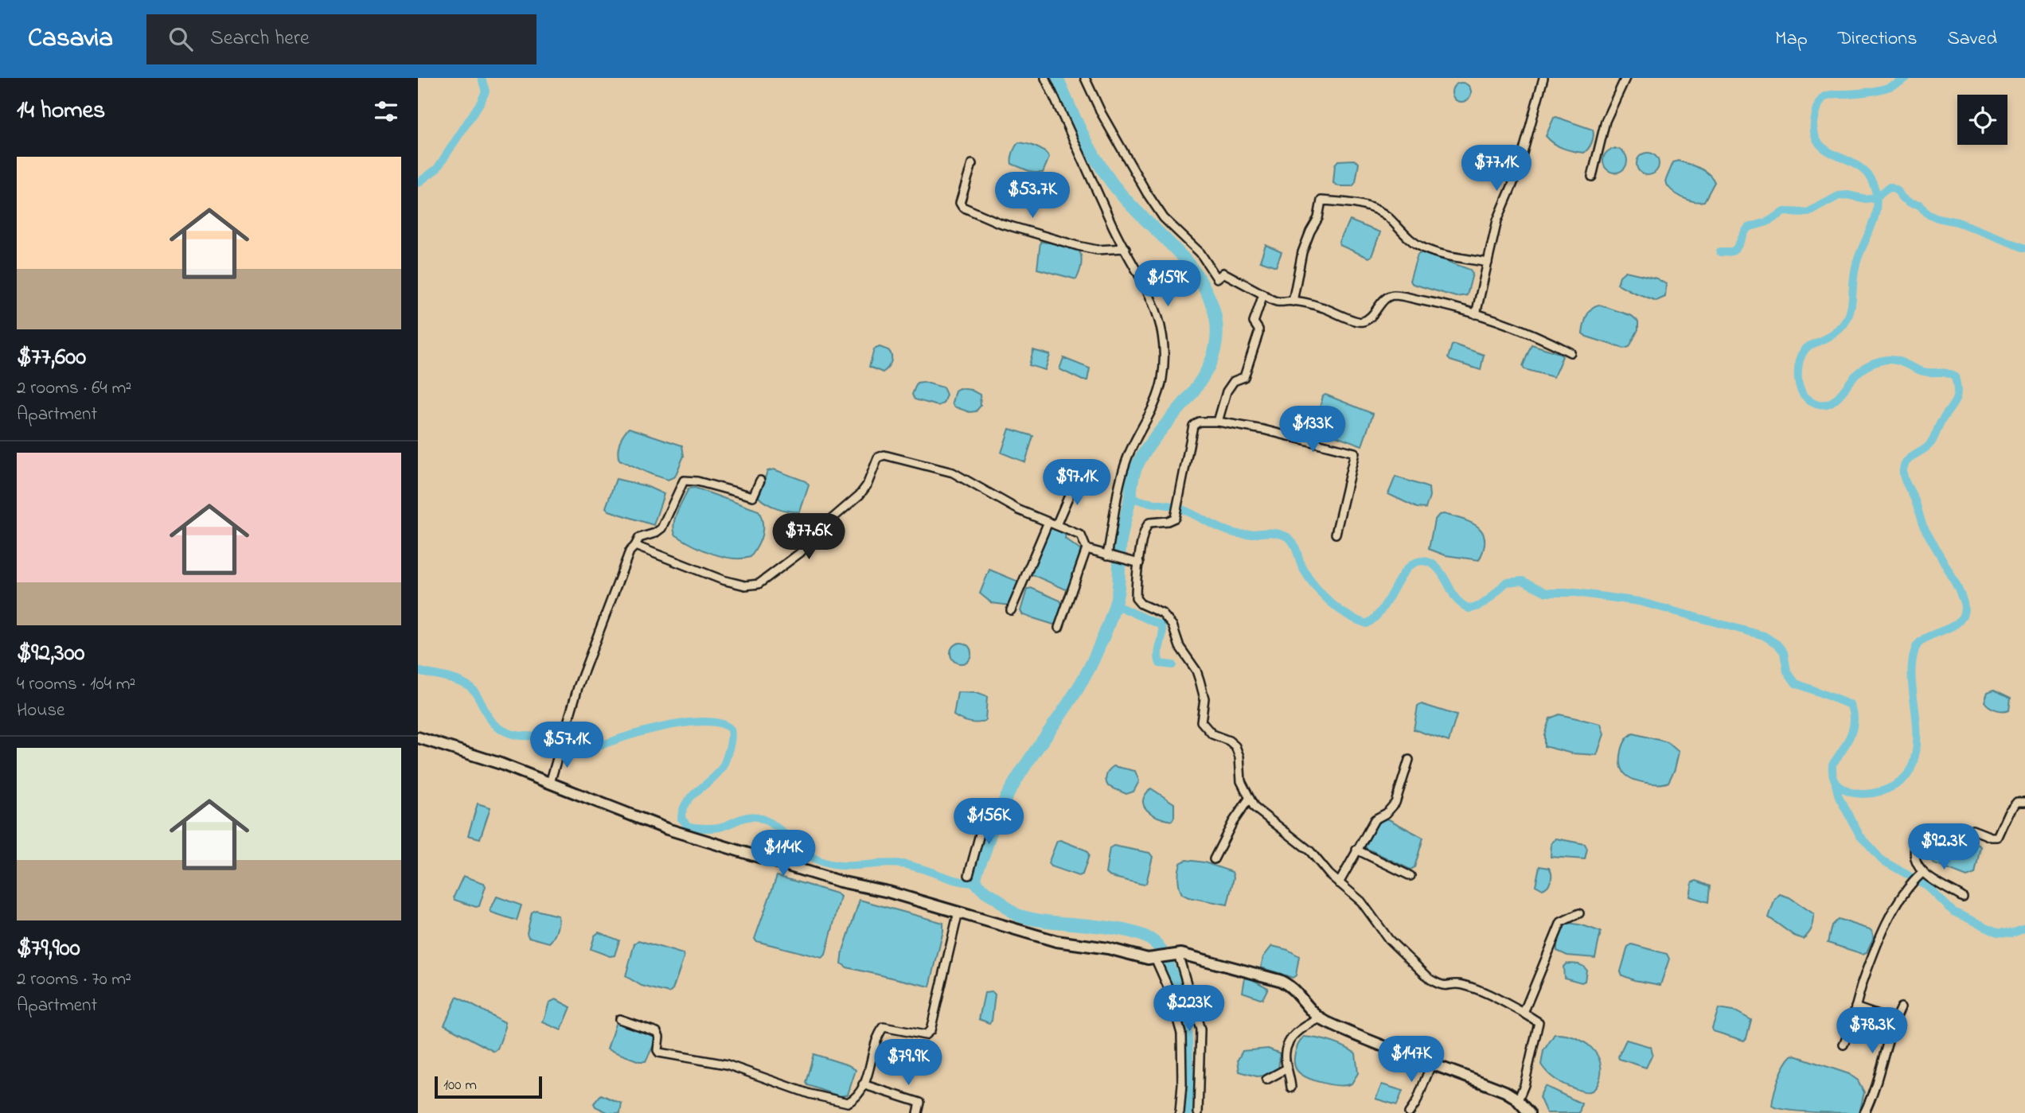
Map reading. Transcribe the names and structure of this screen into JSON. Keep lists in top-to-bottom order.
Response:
{
  "scale_bar": "100 m",
  "page": {
    "header": "Casavia",
    "search": "Search here",
    "nav": ["Map", "Directions", "Saved"],
    "heading": "14 homes",
    "list": [
      {
        "name": "$77,600",
        "note": "2 rooms · 64 m² · Apartment"
      },
      {
        "name": "$92,300",
        "note": "4 rooms · 104 m² · House"
      },
      {
        "name": "$79,900",
        "note": "2 rooms · 70 m² · Apartment"
      }
    ],
    "price": [
      "$77.1K",
      "$53.7K",
      "$159K",
      "$133K",
      "$97.1K",
      "$77.6K",
      "$57.1K",
      "$156K",
      "$92.3K",
      "$114K",
      "$223K",
      "$78.3K",
      "$147K",
      "$79.9K"
    ],
    "scale": "100 m"
  }
}
